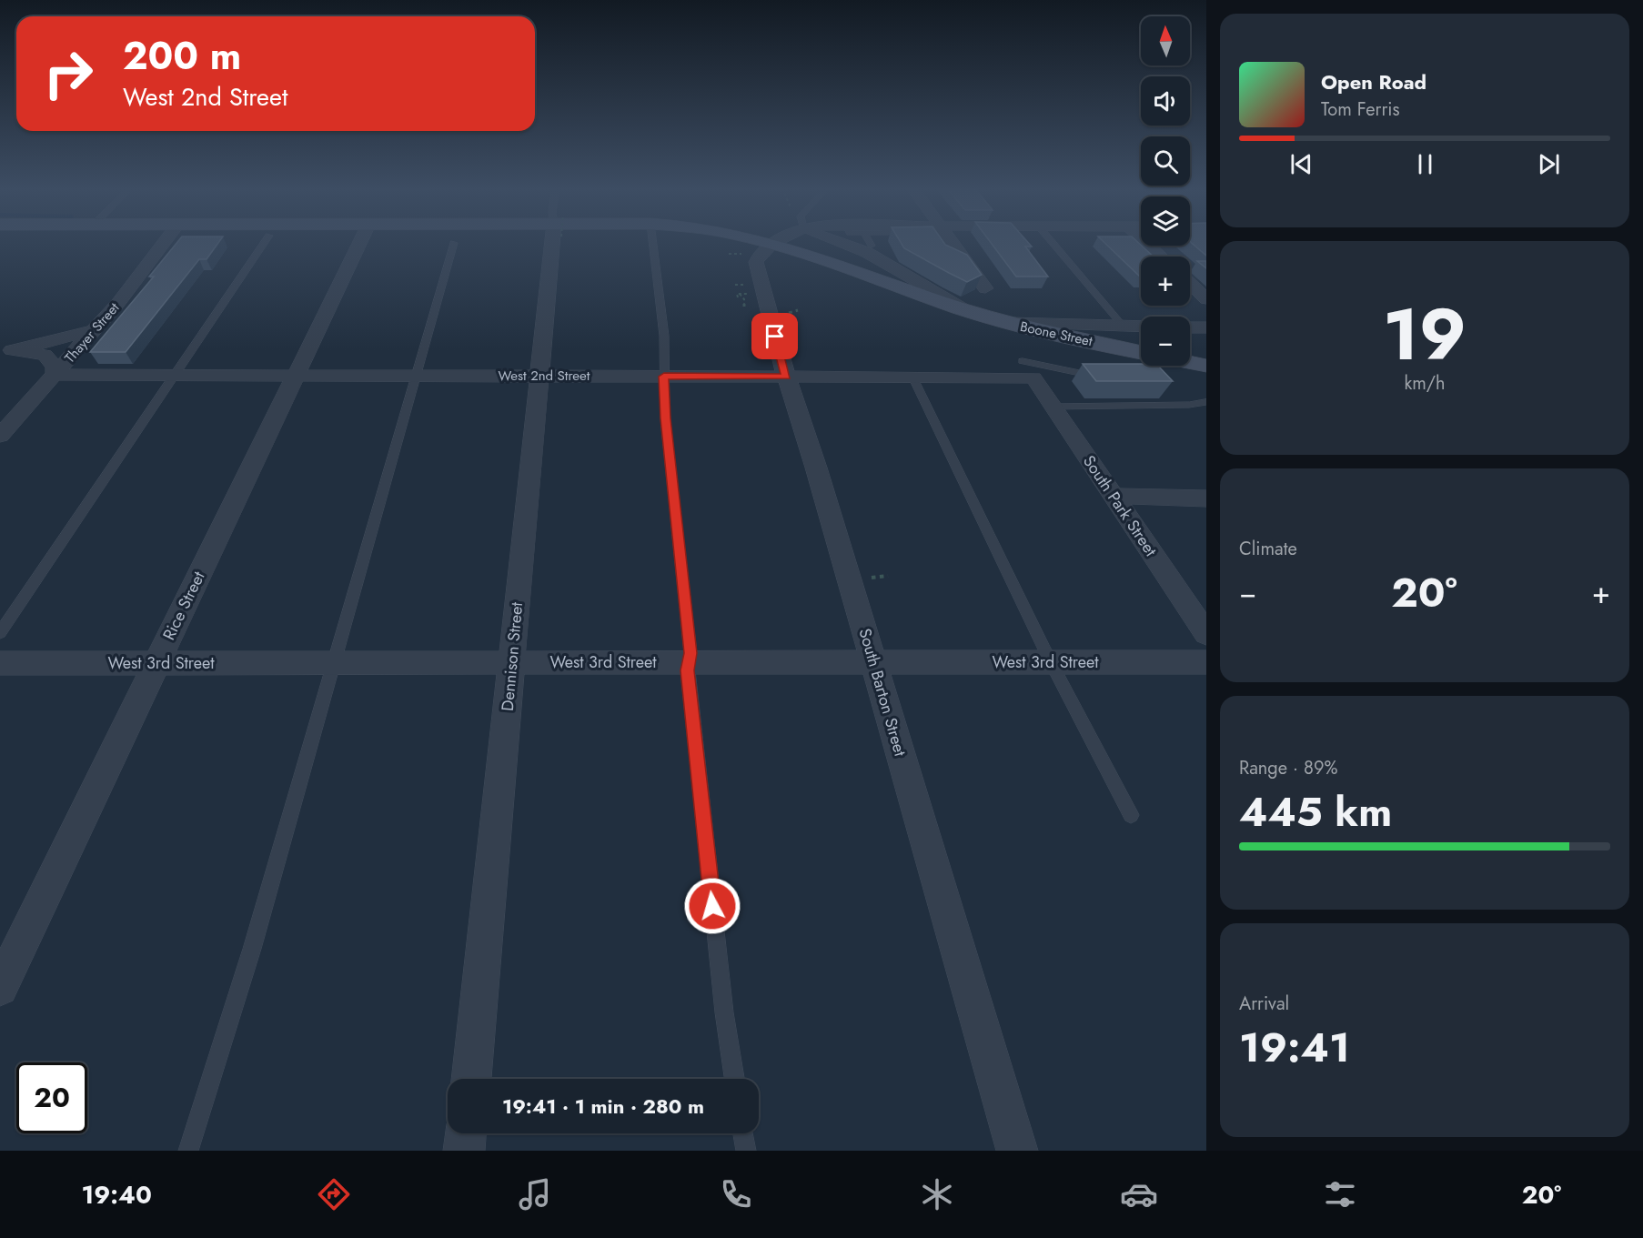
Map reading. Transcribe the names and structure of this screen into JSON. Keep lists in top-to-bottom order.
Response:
{
  "streets": {
    "main road": ["Boone Street"],
    "street": [
      "Thayer Street",
      "West 2nd Street",
      "South Park Street",
      "Rice Street",
      "Dennison Street",
      "West 3rd Street",
      "South Barton Street"
    ]
  },
  "crossings": [
    ["Thayer Street", "West 2nd Street"],
    ["Boone Street", "South Barton Street"],
    ["West 2nd Street", "South Park Street"],
    ["West 2nd Street", "Rice Street"],
    ["West 2nd Street", "Dennison Street"],
    ["West 2nd Street", "South Barton Street"],
    ["Rice Street", "West 3rd Street"],
    ["Dennison Street", "West 3rd Street"],
    ["West 3rd Street", "South Barton Street"]
  ],
  "north": "top",
  "page": {
    "map_buttons": ["+", "−"],
    "turn": ["200 m", "West 2nd Street"],
    "song": ["Open Road", "Tom Ferris"],
    "tile": [
      ["19", "km/h"],
      "Climate",
      ["Range · 89%", "445 km"],
      ["Arrival", "19:41"]
    ],
    "heat": ["−", "20°", "+"],
    "limit": "20",
    "trip": "19:41 · 1 min · 280 m",
    "tabs": ["19:40", "20°"]
  }
}
